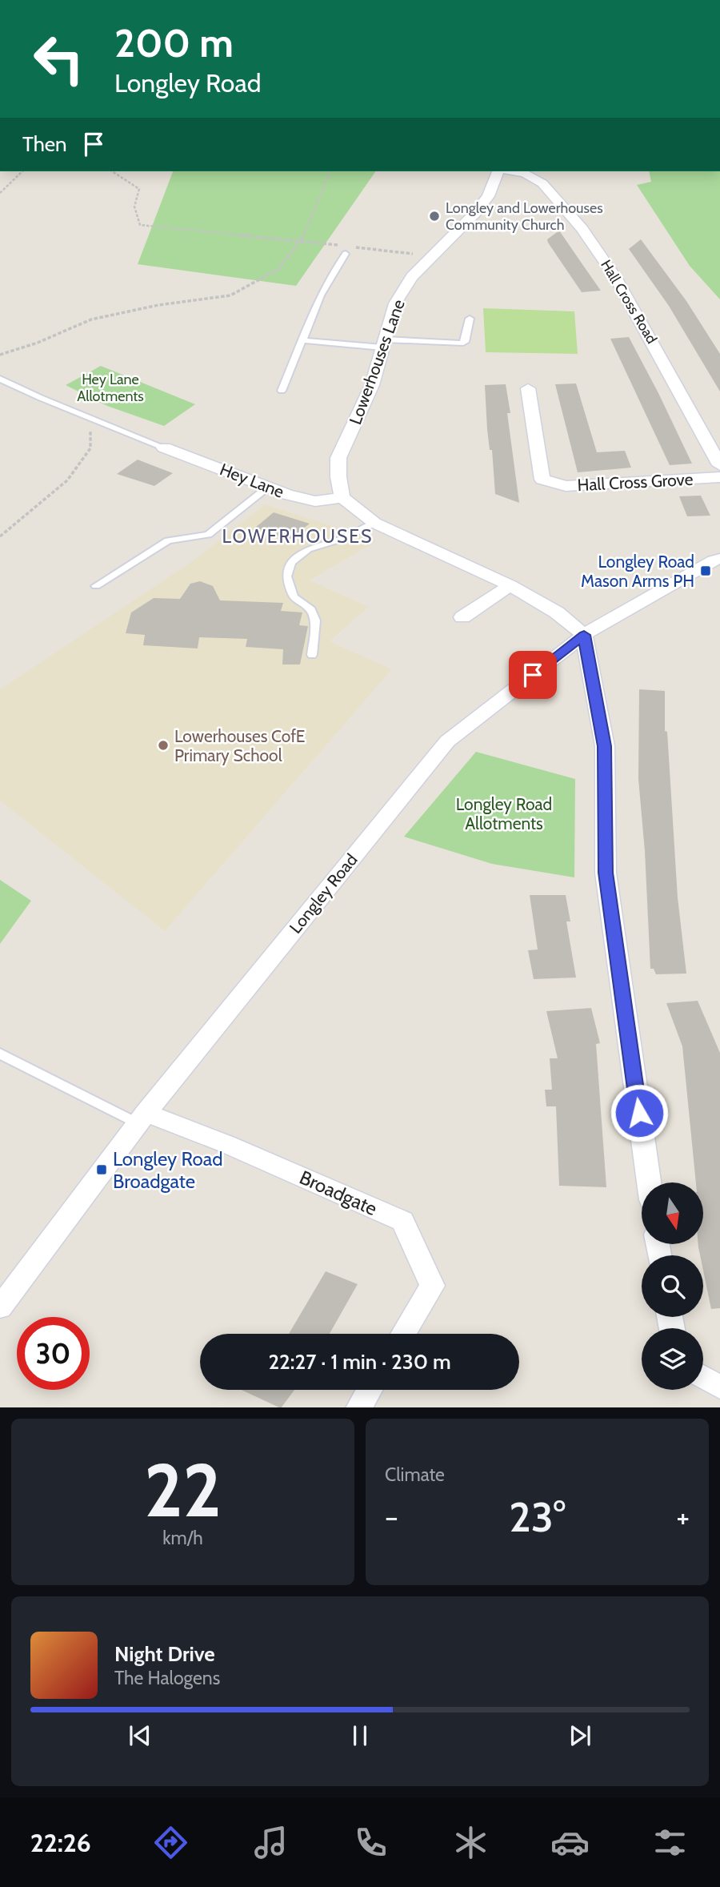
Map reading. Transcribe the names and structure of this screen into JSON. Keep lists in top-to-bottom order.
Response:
{
  "streets": {
    "street": [
      "Hall Cross Road",
      "Lowerhouses Lane",
      "Hey Lane",
      "Hall Cross Grove",
      "Longley Road",
      "Broadgate"
    ]
  },
  "crossings": [
    ["Lowerhouses Lane", "Hey Lane"],
    ["Longley Road", "Broadgate"]
  ],
  "districts": ["LOWERHOUSES"],
  "parks": ["Hey Lane Allotments", "Longley Road Allotments"],
  "places": {
    "other": ["Longley and Lowerhouses Community Church", "Lowerhouses CofE Primary School"],
    "transit": ["Longley Road Mason Arms PH", "Longley Road Broadgate"]
  },
  "north": "bottom",
  "page": {
    "turn": ["200 m", "Longley Road"],
    "then": "Then",
    "limit": "30",
    "trip": "22:27 · 1 min · 230 m",
    "tile": [
      ["22", "km/h"],
      "Climate"
    ],
    "heat": ["−", "23°", "+"],
    "song": ["Night Drive", "The Halogens"],
    "tabs": "22:26"
  }
}
